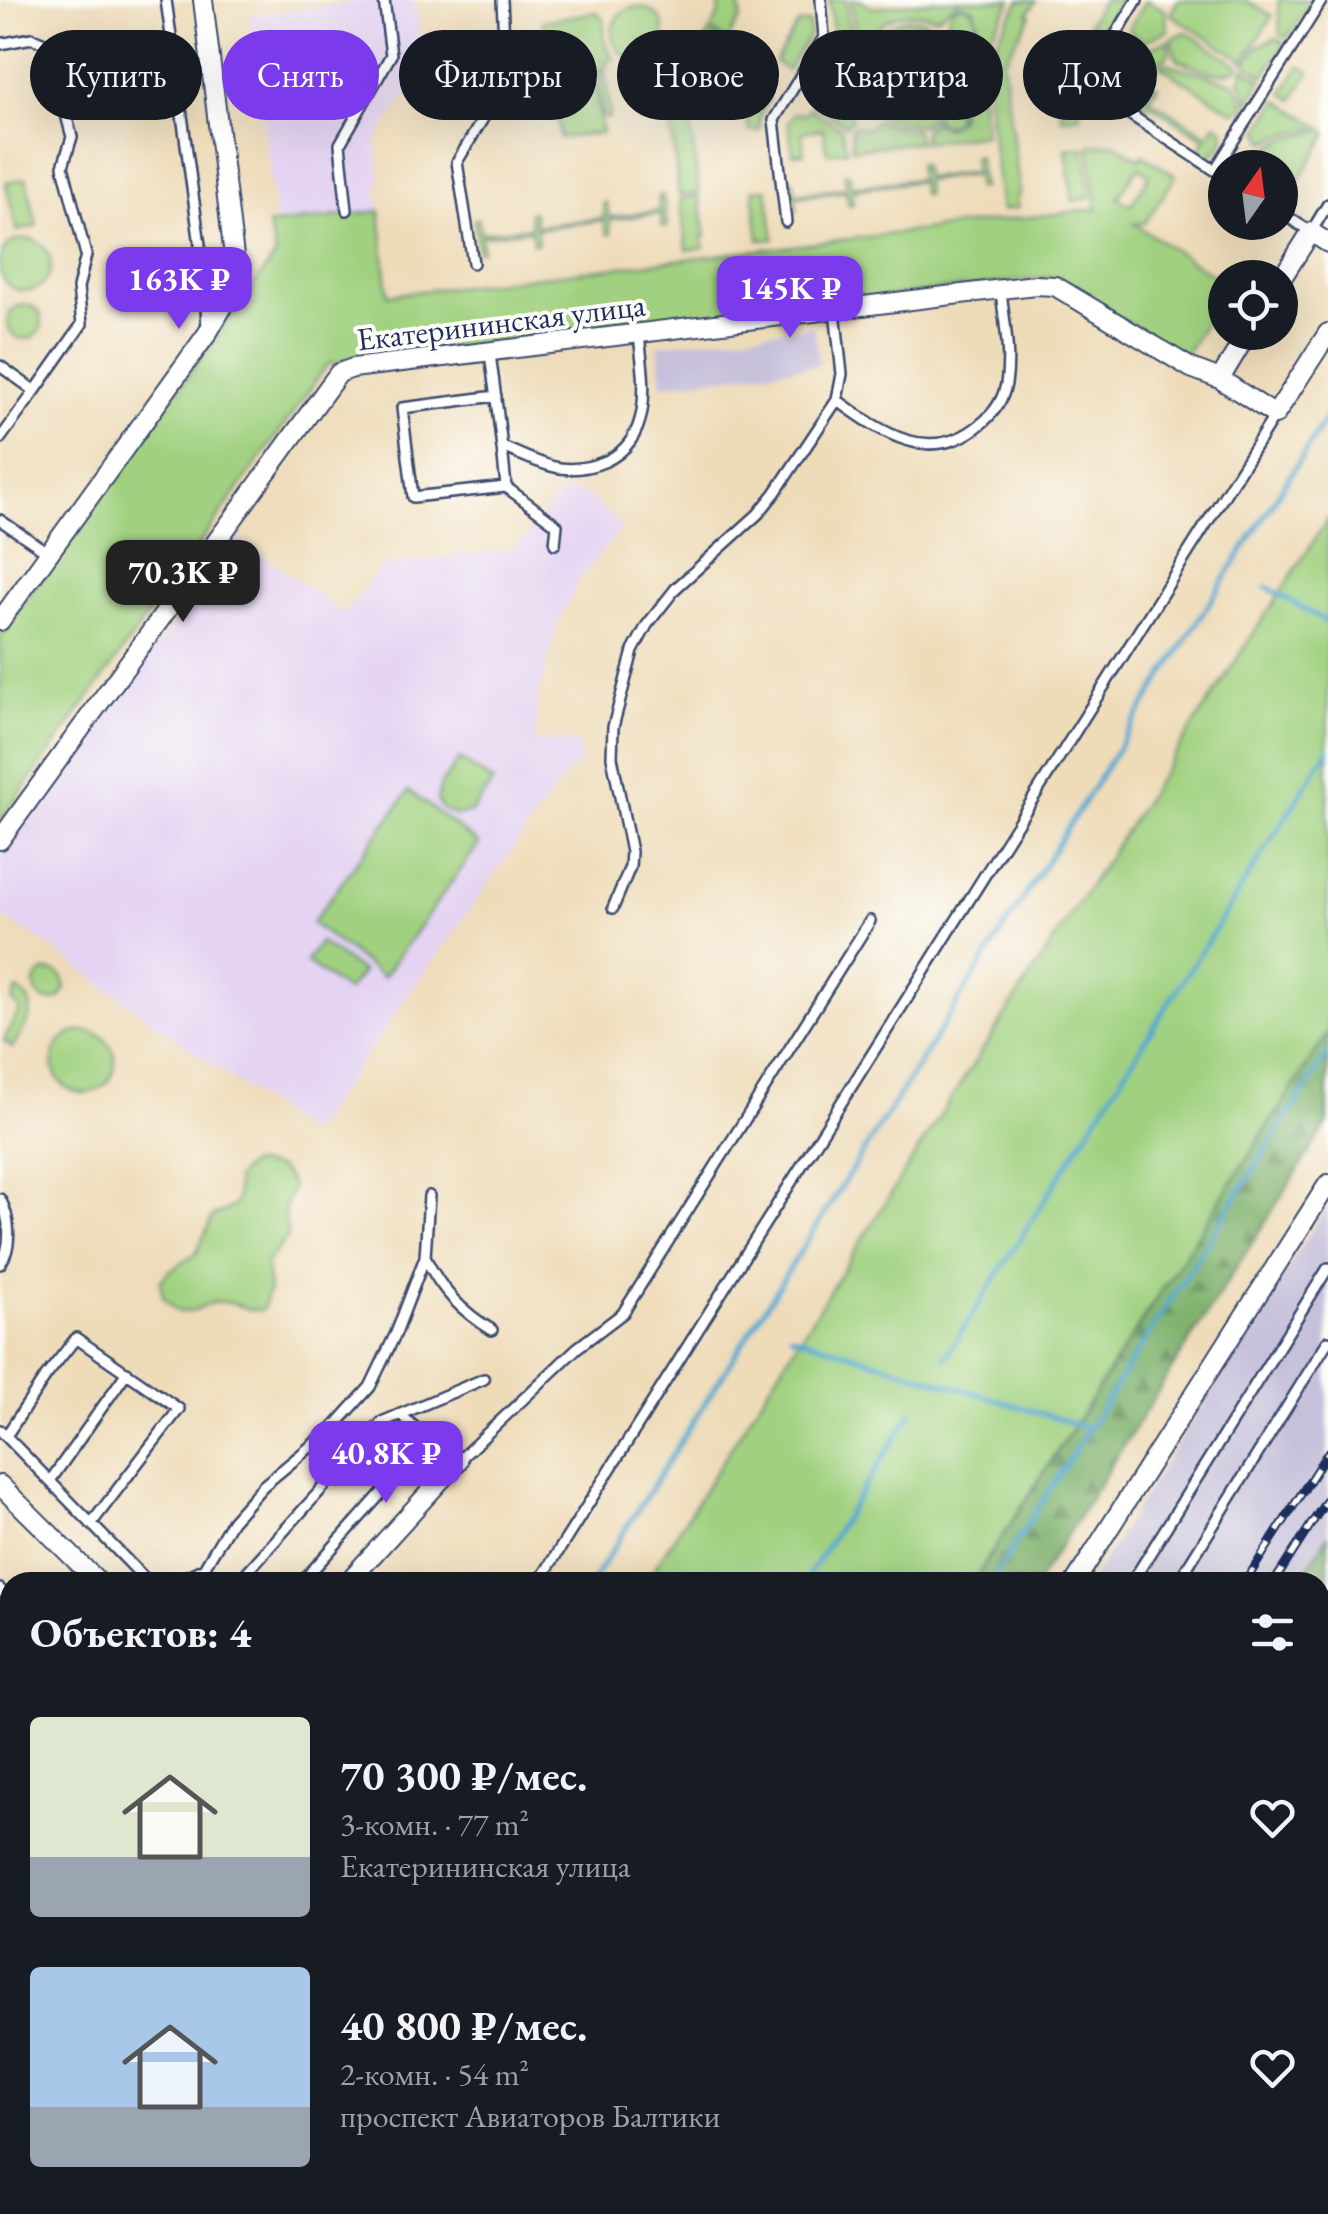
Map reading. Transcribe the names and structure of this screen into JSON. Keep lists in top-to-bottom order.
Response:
{
  "streets": {
    "street": ["Екатерининская улица"]
  },
  "north": "top",
  "page": {
    "chip": [
      "Купить",
      "Снять",
      "Фильтры",
      "Новое",
      "Квартира",
      "Дом"
    ],
    "price": [
      "163K ₽",
      "145K ₽",
      "70.3K ₽",
      "40.8K ₽"
    ],
    "heading": "Объектов: 4",
    "list": [
      {
        "name": "70 300 ₽/мес.",
        "note": "3-комн. · 77 m² · Екатерининская улица"
      },
      {
        "name": "40 800 ₽/мес.",
        "note": "2-комн. · 54 m² · проспект Авиаторов Балтики"
      }
    ]
  }
}
